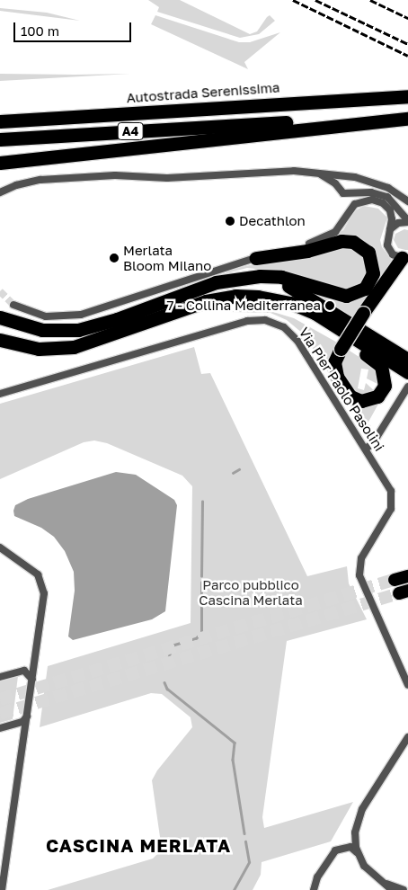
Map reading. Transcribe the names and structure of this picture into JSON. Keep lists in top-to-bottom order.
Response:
{
  "streets": {
    "highway": ["Autostrada Serenissima", "A4"],
    "street": ["Via Pier Paolo Pasolini"]
  },
  "crossings": [
    ["Autostrada Serenissima", "A4"]
  ],
  "districts": ["CASCINA MERLATA"],
  "parks": ["Parco pubblico Cascina Merlata"],
  "places": ["Decathlon", "Merlata Bloom Milano", "7 - Collina Mediterranea"],
  "scale_bar": "100 m"
}
